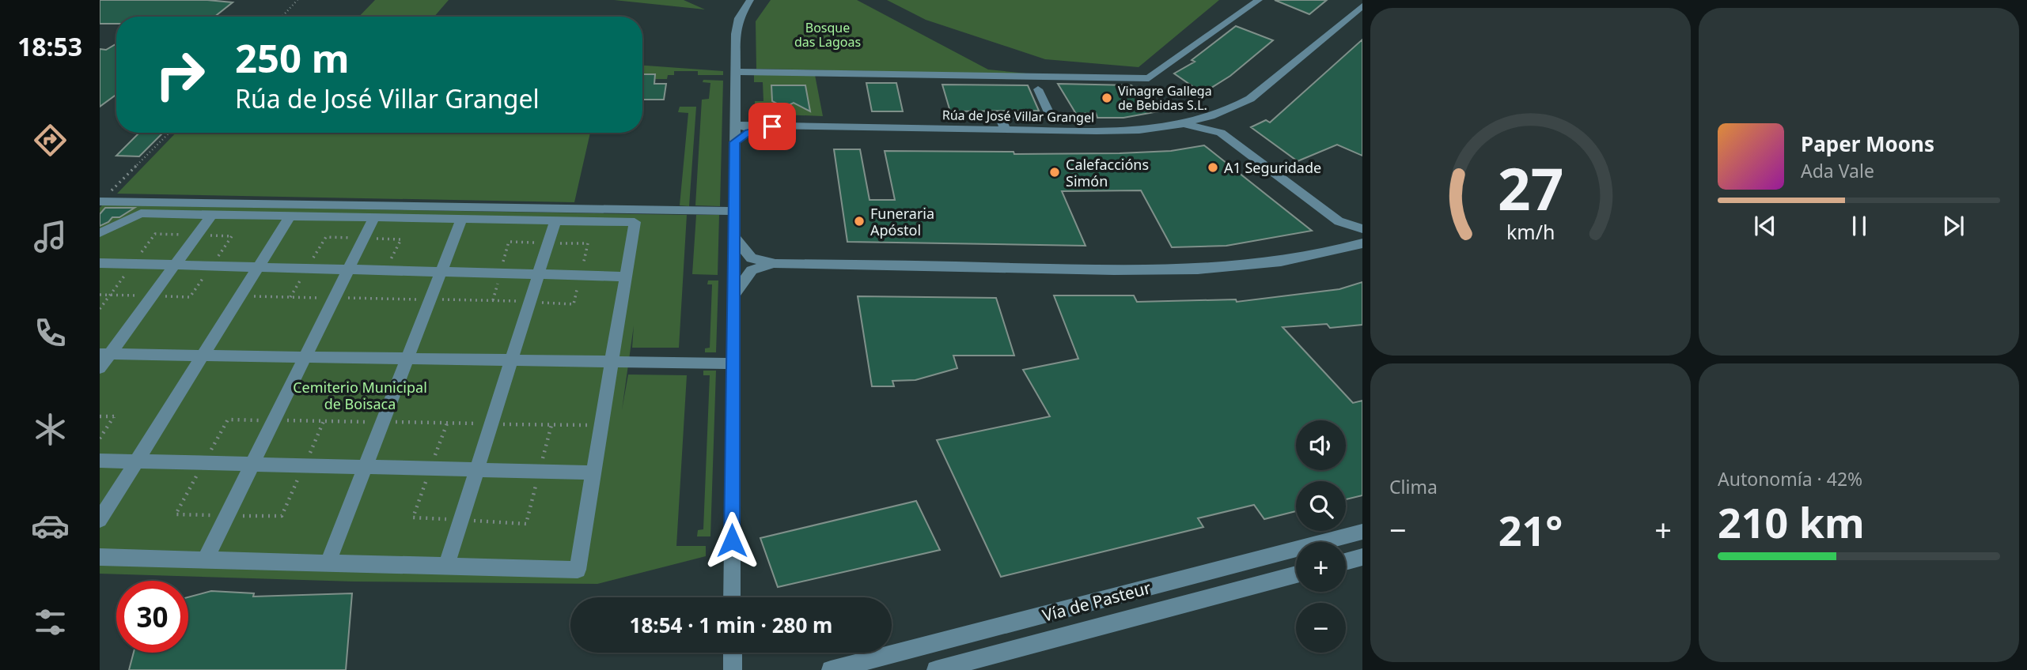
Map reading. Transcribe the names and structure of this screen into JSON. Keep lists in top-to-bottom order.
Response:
{
  "streets": {
    "street": ["Rúa de José Villar Grangel", "Vía de Pasteur"]
  },
  "parks": ["Bosque das Lagoas", "Cemiterio Municipal de Boisaca"],
  "places": [
    "Vinagre Gallega de Bebidas S.L.",
    "A1 Seguridade",
    "Calefaccións Simón",
    "Funeraria Apóstol"
  ],
  "page": {
    "tabs": "18:53",
    "turn": ["250 m", "Rúa de José Villar Grangel"],
    "song": ["Paper Moons", "Ada Vale"],
    "tile": [
      "Clima",
      ["Autonomía · 42%", "210 km"]
    ],
    "map_buttons": ["+", "−"],
    "heat": ["−", "21°", "+"],
    "limit": "30",
    "trip": "18:54 · 1 min · 280 m",
    "gauge": ["27", "km/h"]
  }
}
